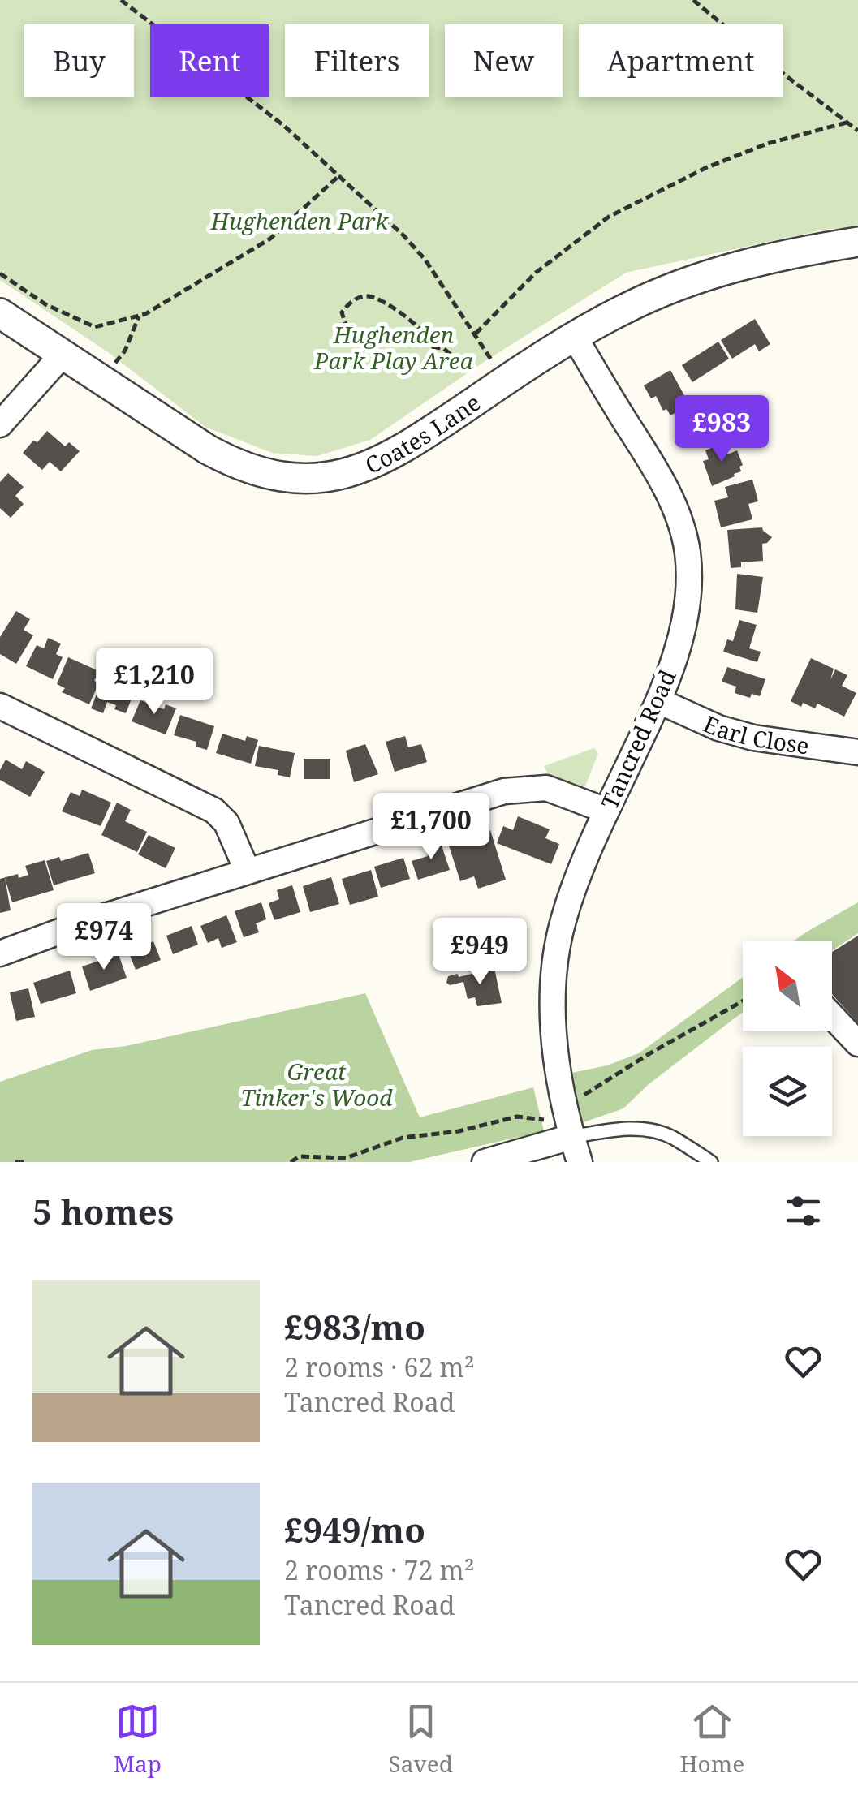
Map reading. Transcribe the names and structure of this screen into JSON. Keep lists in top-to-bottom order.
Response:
{
  "streets": {
    "street": ["Coates Lane", "Earl Close", "Tancred Road"]
  },
  "crossings": [
    ["Coates Lane", "Tancred Road"],
    ["Earl Close", "Tancred Road"]
  ],
  "parks": ["Hughenden Park", "Hughenden Park Play Area", "Great Tinker's Wood"],
  "north": "top left",
  "page": {
    "chip": [
      "Buy",
      "Rent",
      "Filters",
      "New",
      "Apartment"
    ],
    "price": [
      "£983",
      "£1,210",
      "£1,700",
      "£974",
      "£949"
    ],
    "heading": "5 homes",
    "list": [
      {
        "name": "£983/mo",
        "note": "2 rooms · 62 m² · Tancred Road"
      },
      {
        "name": "£949/mo",
        "note": "2 rooms · 72 m² · Tancred Road"
      }
    ],
    "tabs": ["Map", "Saved", "Home"]
  }
}
